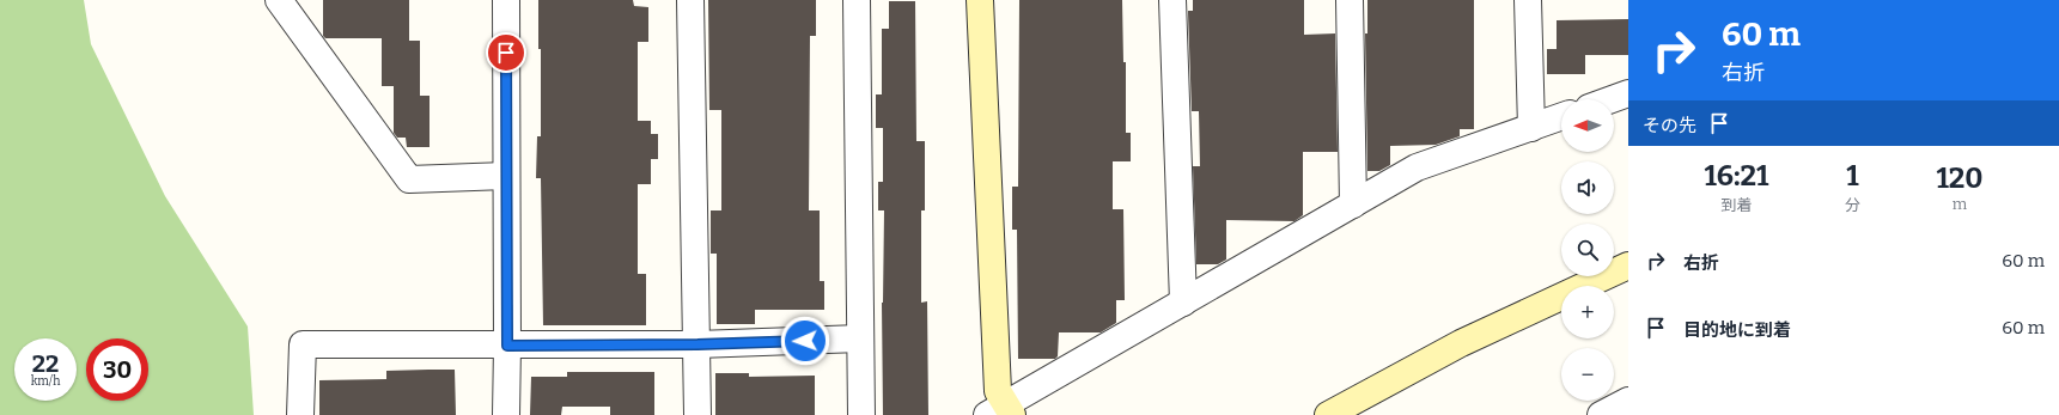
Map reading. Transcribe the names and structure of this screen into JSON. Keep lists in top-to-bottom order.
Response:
{
  "north": "left",
  "page": {
    "turn": ["60 m", "右折"],
    "map_buttons": ["+", "−"],
    "then": "その先",
    "eta": [
      "16:21",
      "到着",
      "1",
      "分",
      "120",
      "m"
    ],
    "list": [
      {
        "name": "右折",
        "value": "60 m"
      },
      {
        "name": "目的地に到着",
        "value": "60 m"
      }
    ],
    "speed": "22 km/h",
    "limit": "30"
  }
}
